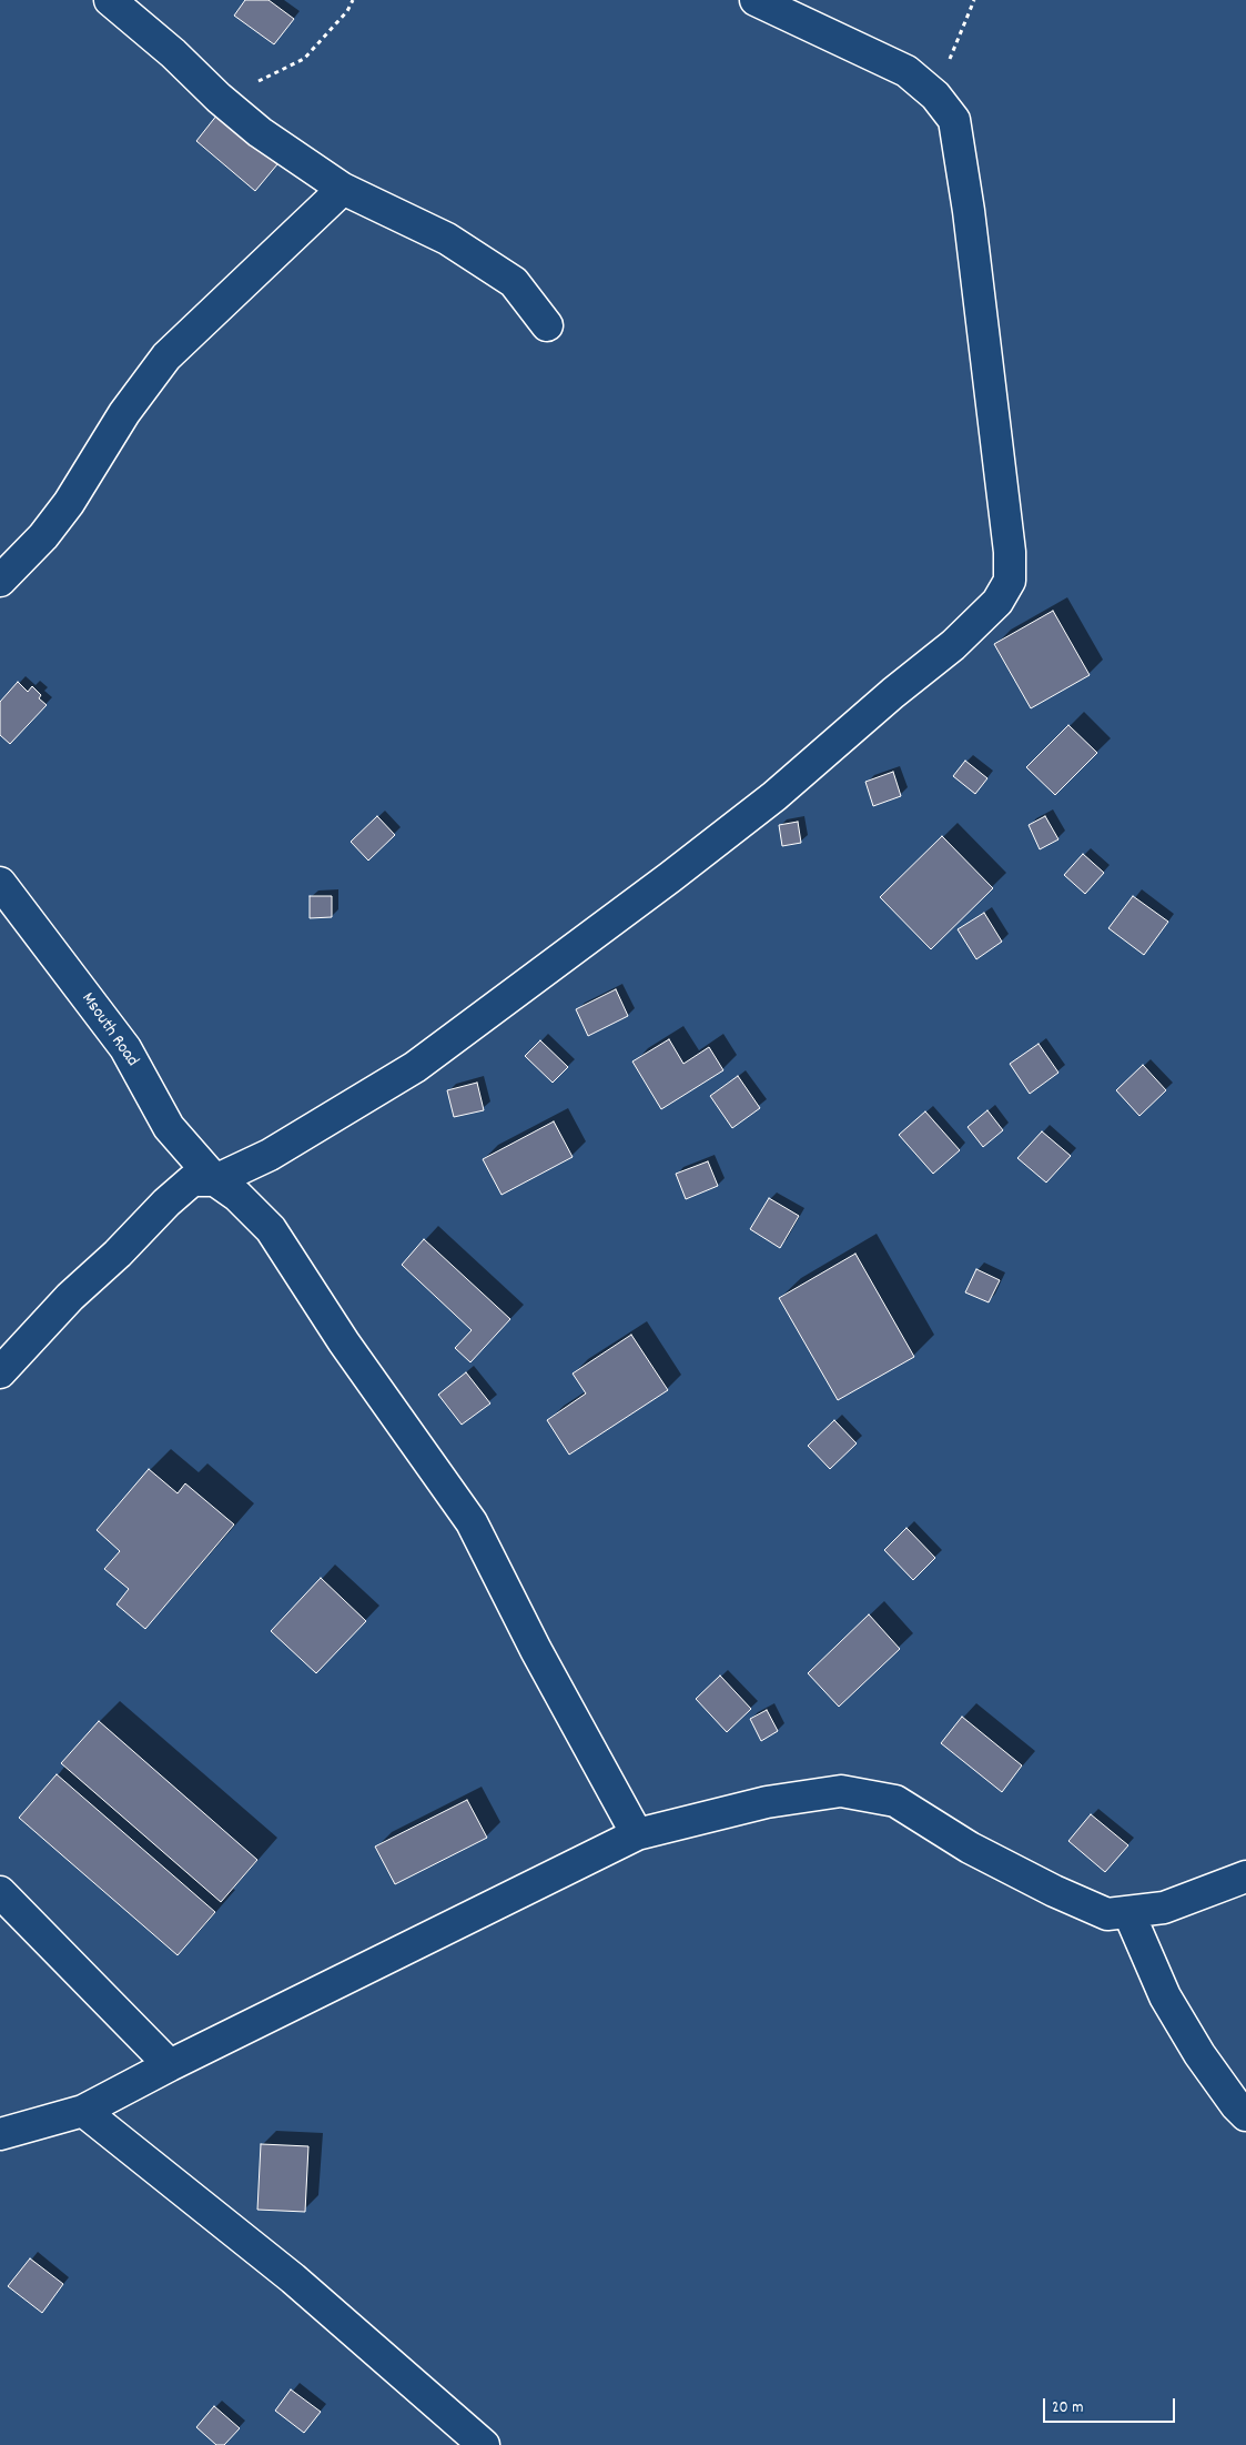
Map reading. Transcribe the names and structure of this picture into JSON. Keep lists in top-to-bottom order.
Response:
{
  "streets": {
    "street": ["Msouth Road"]
  },
  "scale_bar": "20 m"
}
